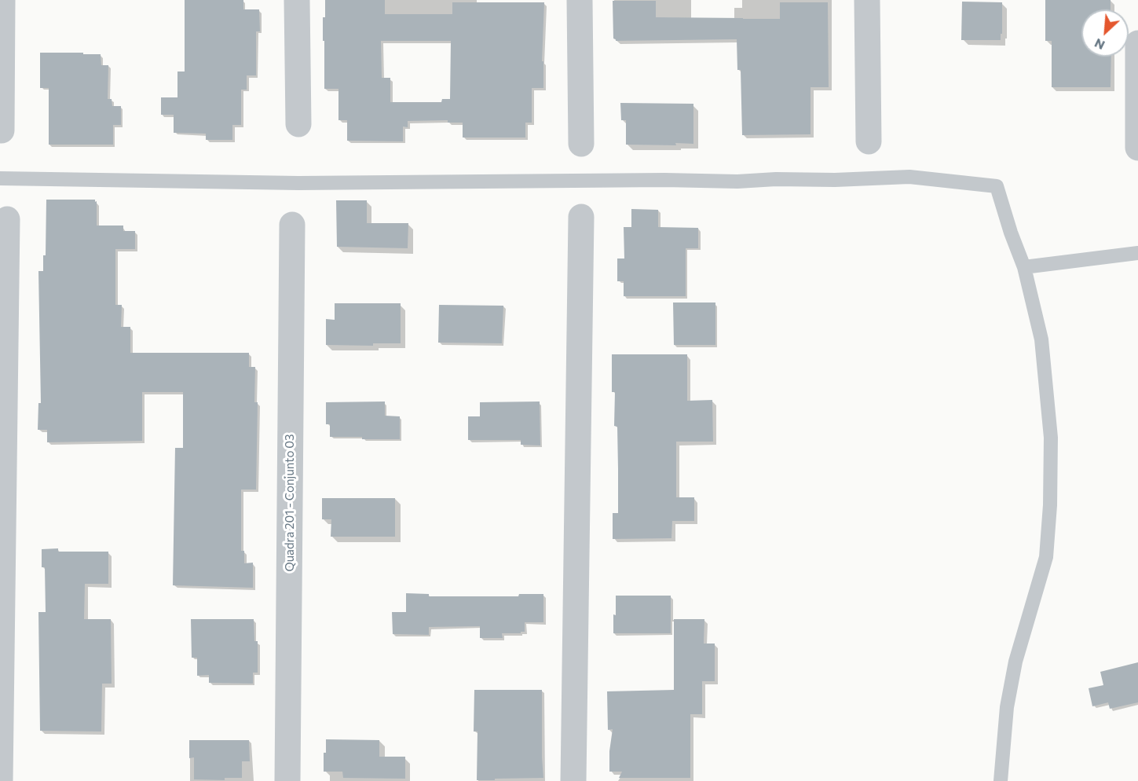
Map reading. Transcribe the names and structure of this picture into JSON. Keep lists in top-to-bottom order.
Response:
{
  "streets": {
    "street": ["Quadra 201 - Conjunto 03"]
  },
  "north": "bottom left"
}
